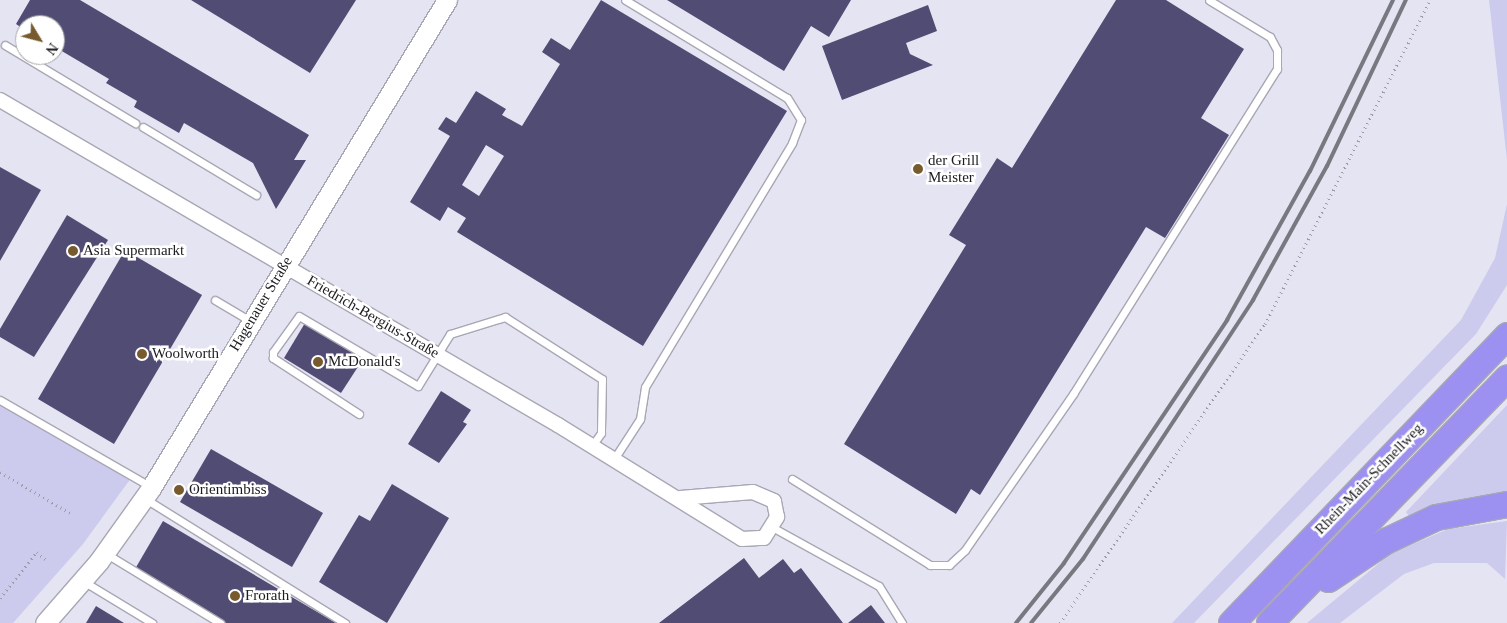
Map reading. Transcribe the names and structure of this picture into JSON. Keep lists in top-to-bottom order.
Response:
{
  "streets": {
    "highway": ["Rhein-Main-Schnellweg"],
    "street": ["Hagenauer Straße", "Friedrich-Bergius-Straße"]
  },
  "crossings": [
    ["Hagenauer Straße", "Friedrich-Bergius-Straße"]
  ],
  "places": [
    "der Grill Meister",
    "Asia Supermarkt",
    "Woolworth",
    "McDonald's",
    "Orientimbiss",
    "Frorath"
  ],
  "north": "bottom right"
}
